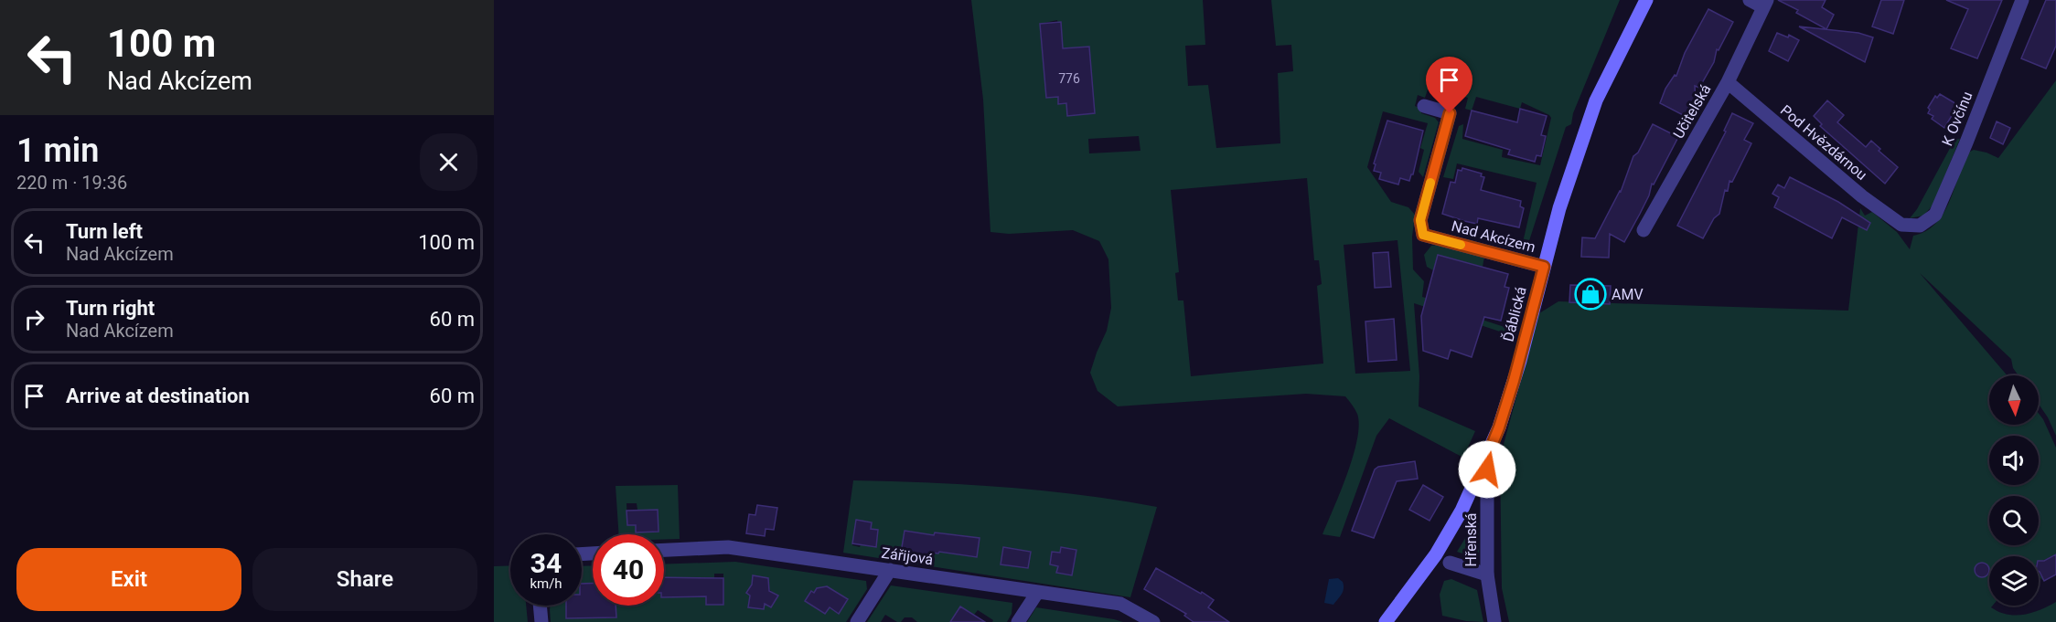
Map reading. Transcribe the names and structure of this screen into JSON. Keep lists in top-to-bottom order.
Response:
{
  "streets": {
    "main road": ["Ďáblická"],
    "street": [
      "Učitelská",
      "K Ovčínu",
      "Pod Hvězdárnou",
      "Nad Akcízem",
      "Hřenská",
      "Zářijová"
    ]
  },
  "crossings": [
    ["Učitelská", "Pod Hvězdárnou"],
    ["K Ovčínu", "Pod Hvězdárnou"],
    ["Nad Akcízem", "Ďáblická"],
    ["Ďáblická", "Hřenská"]
  ],
  "places": {
    "shop": ["AMV"]
  },
  "house_numbers": ["776"],
  "north": "bottom",
  "page": {
    "turn": ["100 m", "Nad Akcízem"],
    "heading": ["1 min", "220 m · 19:36"],
    "list": [
      {
        "name": "Turn left",
        "note": "Nad Akcízem",
        "value": "100 m"
      },
      {
        "name": "Turn right",
        "note": "Nad Akcízem",
        "value": "60 m"
      },
      {
        "name": "Arrive at destination",
        "value": "60 m"
      }
    ],
    "speed": "34 km/h",
    "limit": "40",
    "buttons": ["Exit", "Share"]
  }
}
